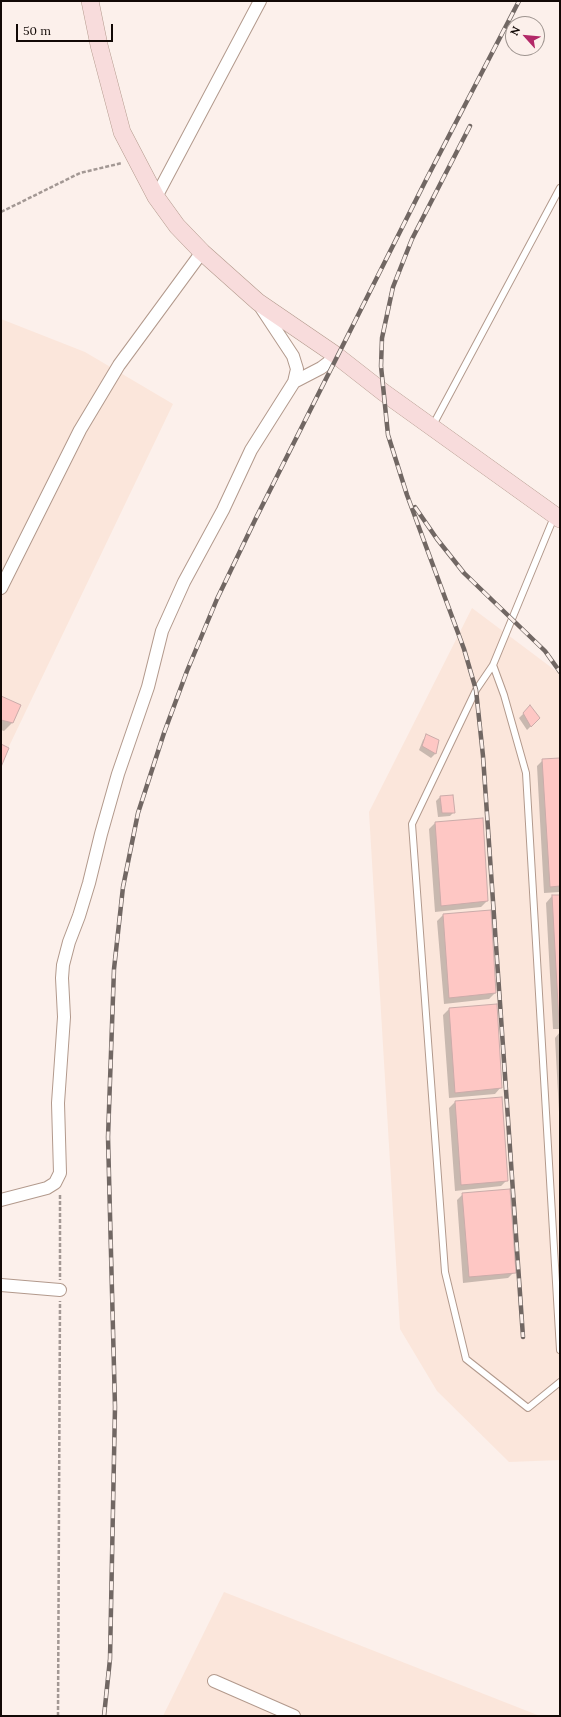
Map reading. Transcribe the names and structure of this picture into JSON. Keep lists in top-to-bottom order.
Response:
{
  "scale_bar": "50 m",
  "north": "top left"
}
